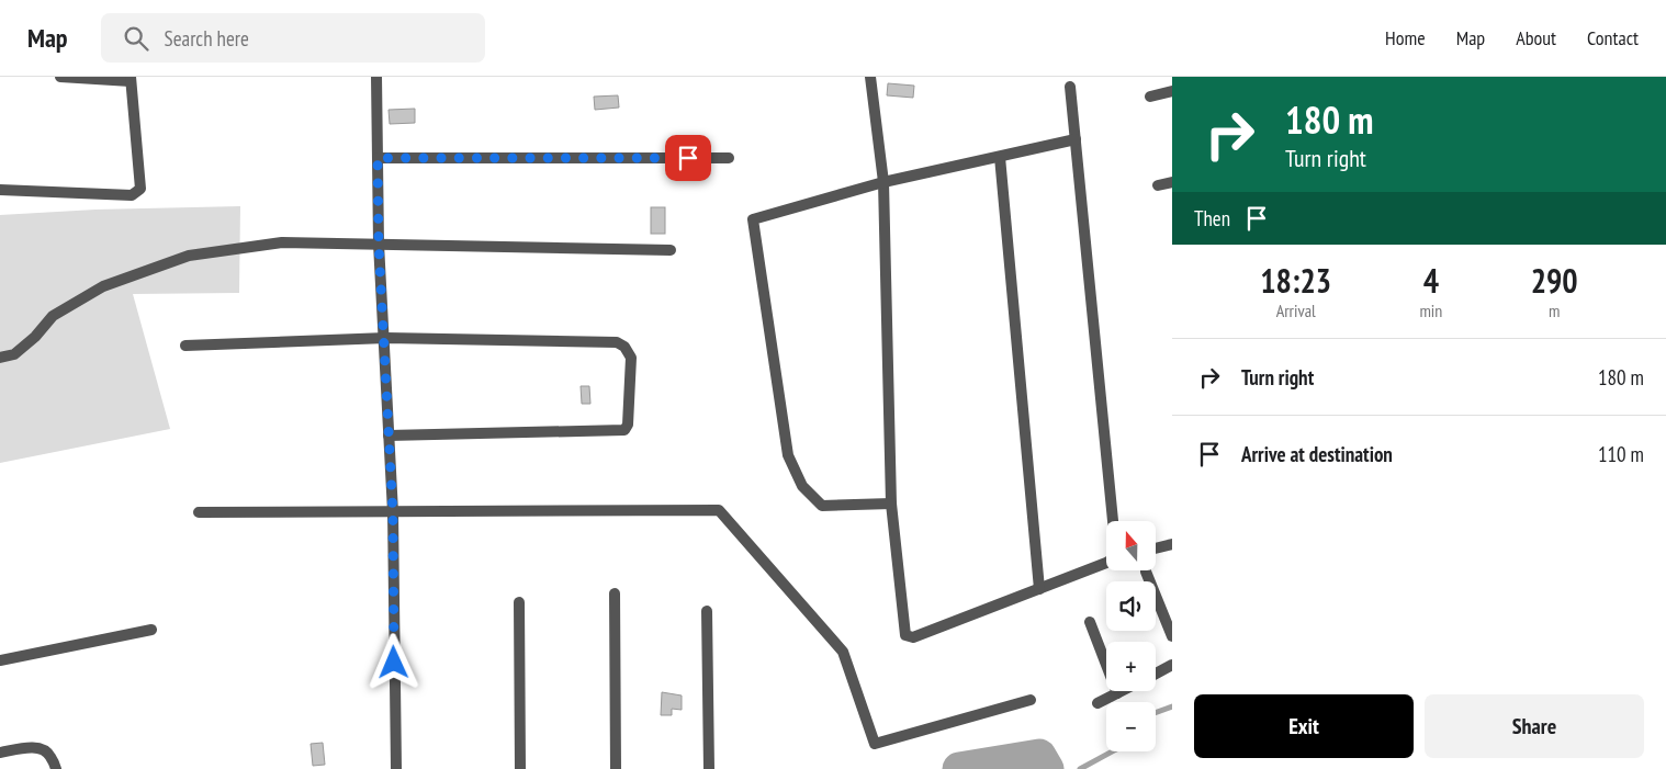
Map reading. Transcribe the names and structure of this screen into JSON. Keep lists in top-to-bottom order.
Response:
{
  "north": "top",
  "page": {
    "header": "Map",
    "search": "Search here",
    "nav": [
      "Home",
      "Map",
      "About",
      "Contact"
    ],
    "turn": ["180 m", "Turn right"],
    "then": "Then",
    "eta": [
      "18:23",
      "Arrival",
      "4",
      "min",
      "290",
      "m"
    ],
    "list": [
      {
        "name": "Turn right",
        "value": "180 m"
      },
      {
        "name": "Arrive at destination",
        "value": "110 m"
      }
    ],
    "map_buttons": ["+", "−"],
    "buttons": ["Exit", "Share"]
  }
}
